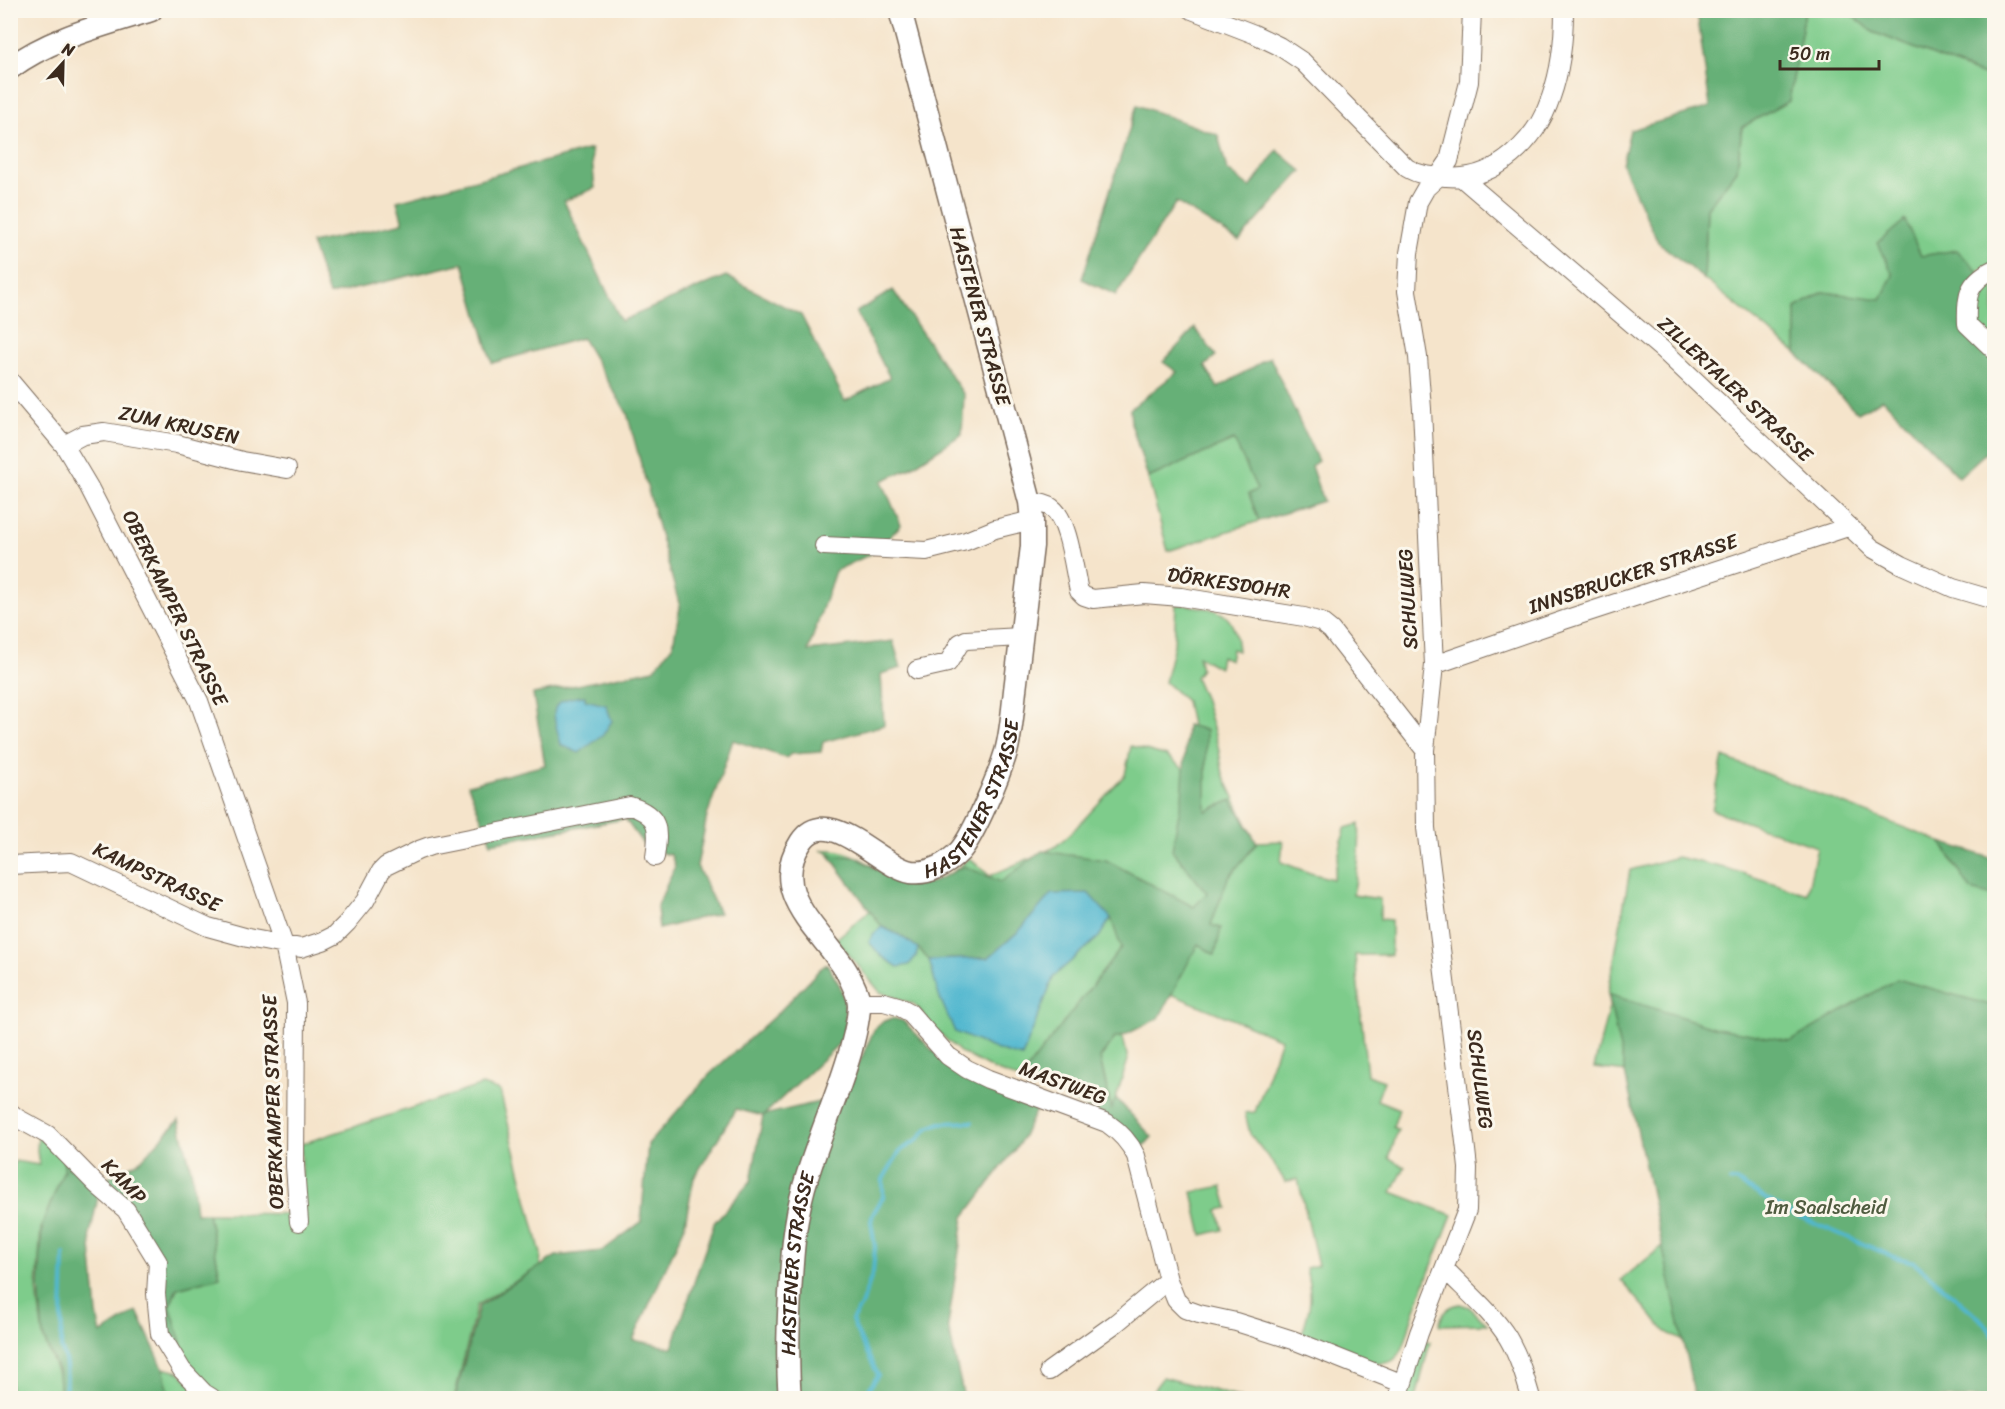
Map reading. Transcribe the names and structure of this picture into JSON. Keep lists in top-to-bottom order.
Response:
{
  "streets": {
    "main road": ["HASTENER STRASSE"],
    "street": [
      "ZILLERTALER STRASSE",
      "ZUM KRUSEN",
      "INNSBRUCKER STRASSE",
      "DÖRKESDOHR",
      "SCHULWEG",
      "OBERKAMPER STRASSE",
      "KAMPSTRASSE",
      "MASTWEG",
      "KAMP"
    ]
  },
  "crossings": [
    ["HASTENER STRASSE", "DÖRKESDOHR"],
    ["HASTENER STRASSE", "MASTWEG"],
    ["ZILLERTALER STRASSE", "INNSBRUCKER STRASSE"],
    ["ZUM KRUSEN", "OBERKAMPER STRASSE"],
    ["INNSBRUCKER STRASSE", "SCHULWEG"],
    ["DÖRKESDOHR", "SCHULWEG"],
    ["SCHULWEG", "MASTWEG"],
    ["OBERKAMPER STRASSE", "KAMPSTRASSE"]
  ],
  "parks": ["Im Saalscheid"],
  "scale_bar": "50 m",
  "north": "top"
}
